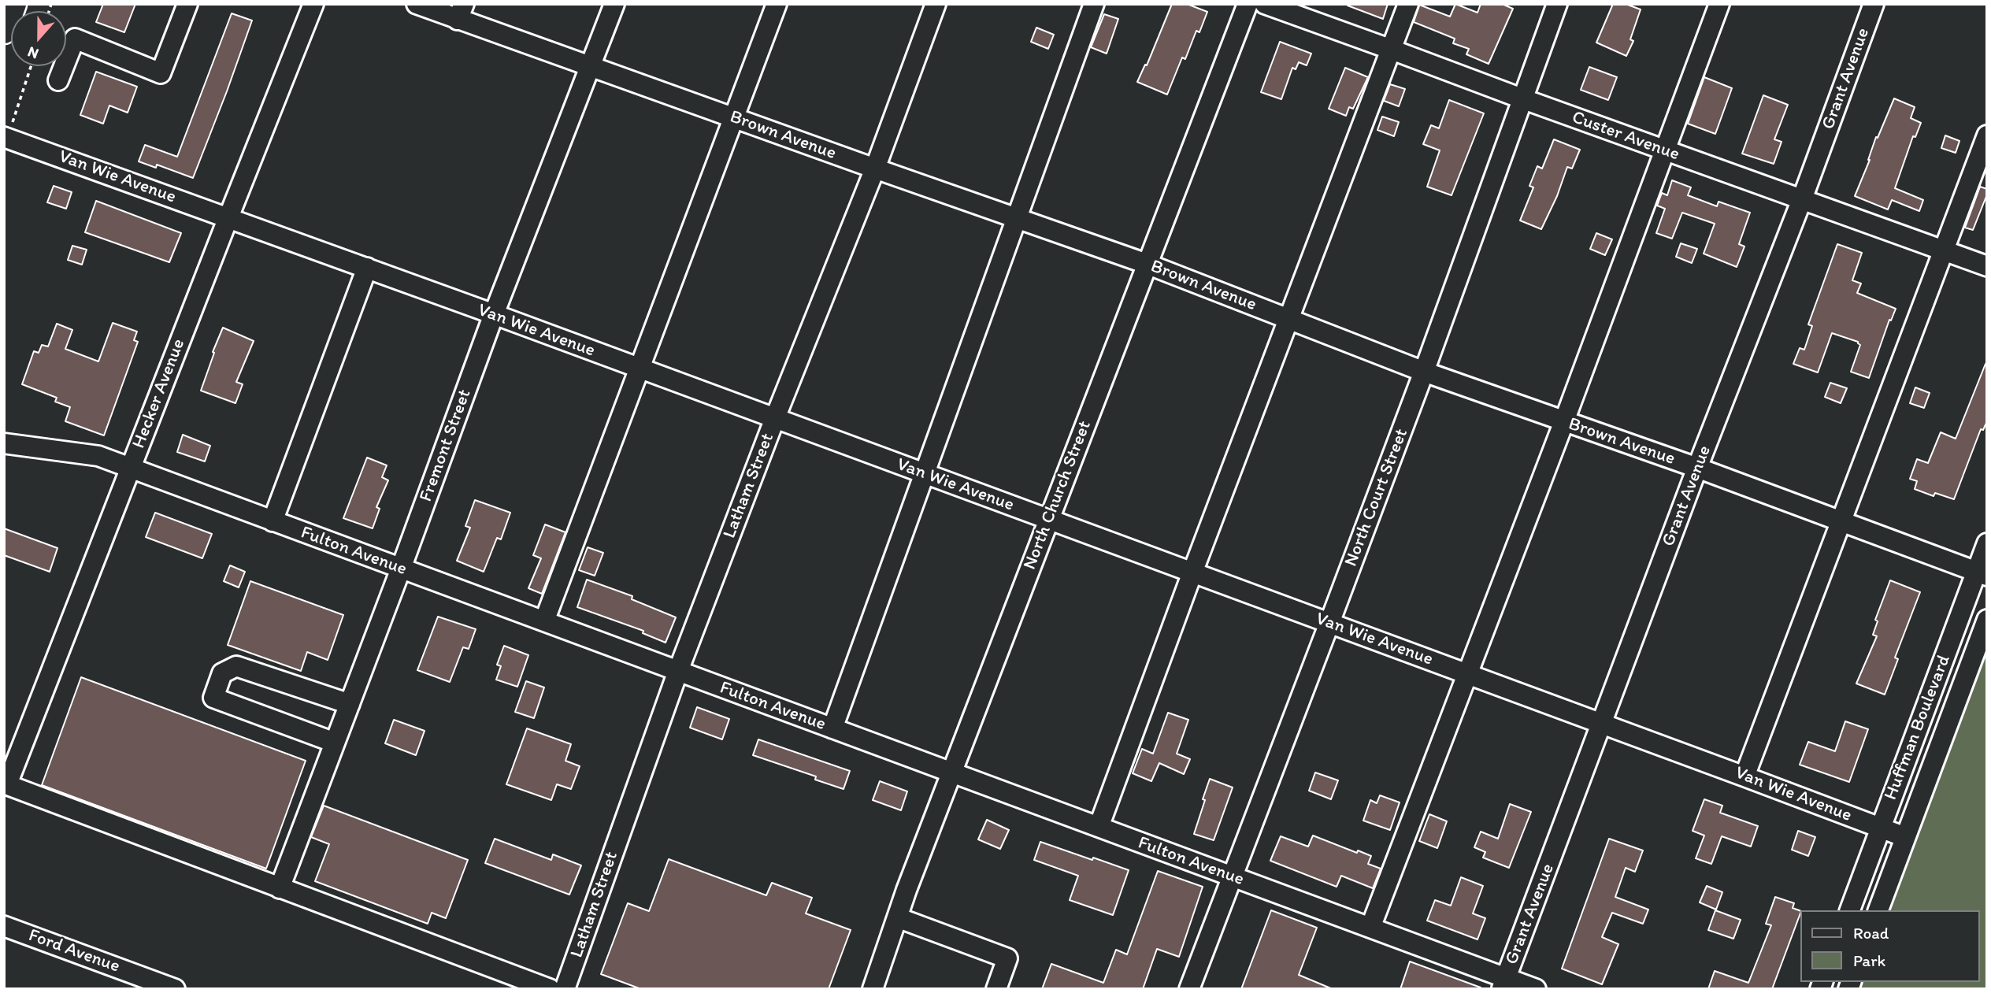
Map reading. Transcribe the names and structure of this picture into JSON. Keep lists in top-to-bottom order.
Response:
{
  "streets": {
    "street": [
      "Grant Avenue",
      "Brown Avenue",
      "Custer Avenue",
      "Van Wie Avenue",
      "Hecker Avenue",
      "Fremont Street",
      "Latham Street",
      "North Church Street",
      "North Court Street",
      "Fulton Avenue",
      "Huffman Boulevard",
      "Ford Avenue"
    ]
  },
  "crossings": [
    ["Grant Avenue", "Brown Avenue"],
    ["Grant Avenue", "Custer Avenue"],
    ["Grant Avenue", "Van Wie Avenue"],
    ["Grant Avenue", "Fulton Avenue"],
    ["Brown Avenue", "Fremont Street"],
    ["Brown Avenue", "Latham Street"],
    ["Brown Avenue", "North Church Street"],
    ["Brown Avenue", "North Court Street"],
    ["Brown Avenue", "Huffman Boulevard"],
    ["Custer Avenue", "North Court Street"],
    ["Van Wie Avenue", "Hecker Avenue"],
    ["Van Wie Avenue", "Fremont Street"],
    ["Van Wie Avenue", "Latham Street"],
    ["Van Wie Avenue", "North Church Street"],
    ["Van Wie Avenue", "North Court Street"],
    ["Van Wie Avenue", "Huffman Boulevard"],
    ["Hecker Avenue", "Fulton Avenue"],
    ["Fremont Street", "Fulton Avenue"],
    ["Latham Street", "Fulton Avenue"],
    ["North Church Street", "Fulton Avenue"],
    ["North Court Street", "Fulton Avenue"]
  ],
  "legend": ["Road", "Park"],
  "north": "bottom"
}
